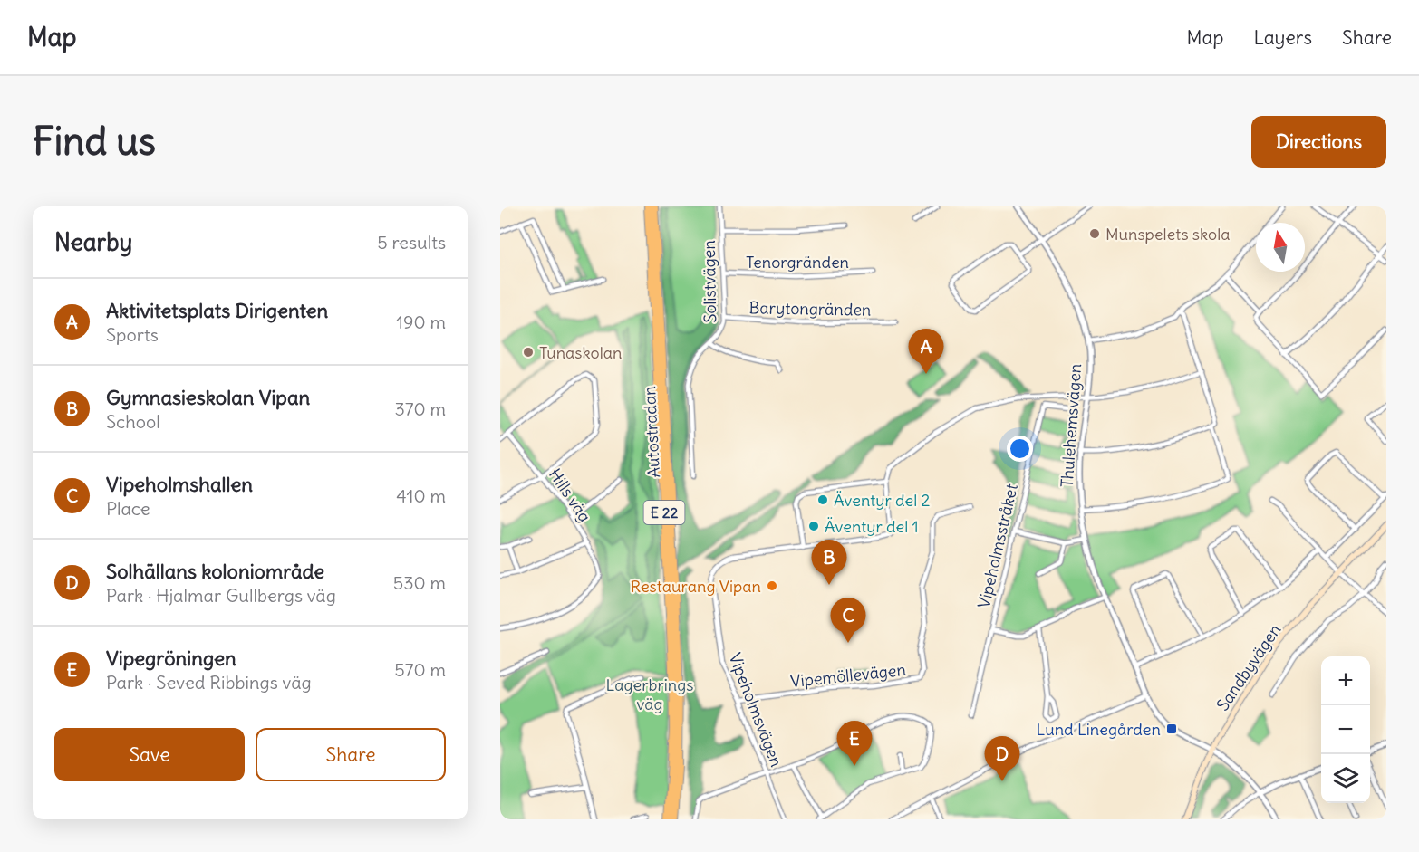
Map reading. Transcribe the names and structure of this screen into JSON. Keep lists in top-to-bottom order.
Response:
{
  "streets": {
    "highway": ["Autostradan", "E 22"],
    "main road": ["Sandbyvägen"],
    "street": [
      "Tenorgränden",
      "Solistvägen",
      "Barytongränden",
      "Thulehemsvägen",
      "Hills väg",
      "Vipeholmsstråket",
      "Vipemöllevägen",
      "Vipeholmsvägen"
    ]
  },
  "crossings": [
    ["Tenorgränden", "Solistvägen"],
    ["Solistvägen", "Barytongränden"],
    ["Thulehemsvägen", "Sandbyvägen"],
    ["Vipemöllevägen", "Vipeholmsvägen"]
  ],
  "parks": ["Lagerbrings väg"],
  "places": {
    "other": [
      "Munspelets skola",
      "Tunaskolan",
      "Äventyr del 2",
      "Äventyr del 1",
      "Restaurang Vipan"
    ],
    "transit": ["Lund Linegården"]
  },
  "north": "top",
  "page": {
    "header": "Map",
    "nav": ["Map", "Layers", "Share"],
    "buttons": [
      "Directions",
      ["Save", "Share"]
    ],
    "title": "Find us",
    "heading": ["Nearby", "5 results"],
    "list": [
      {
        "mark": "A",
        "name": "Aktivitetsplats Dirigenten",
        "note": "Sports",
        "value": "190 m"
      },
      {
        "mark": "B",
        "name": "Gymnasieskolan Vipan",
        "note": "School",
        "value": "370 m"
      },
      {
        "mark": "C",
        "name": "Vipeholmshallen",
        "note": "Place",
        "value": "410 m"
      },
      {
        "mark": "D",
        "name": "Solhällans koloniområde",
        "note": "Park · Hjalmar Gullbergs väg",
        "value": "530 m"
      },
      {
        "mark": "E",
        "name": "Vipegröningen",
        "note": "Park · Seved Ribbings väg",
        "value": "570 m"
      }
    ],
    "pins": [
      "A",
      "B",
      "C",
      "E",
      "D"
    ],
    "map_buttons": ["+", "−"]
  }
}
